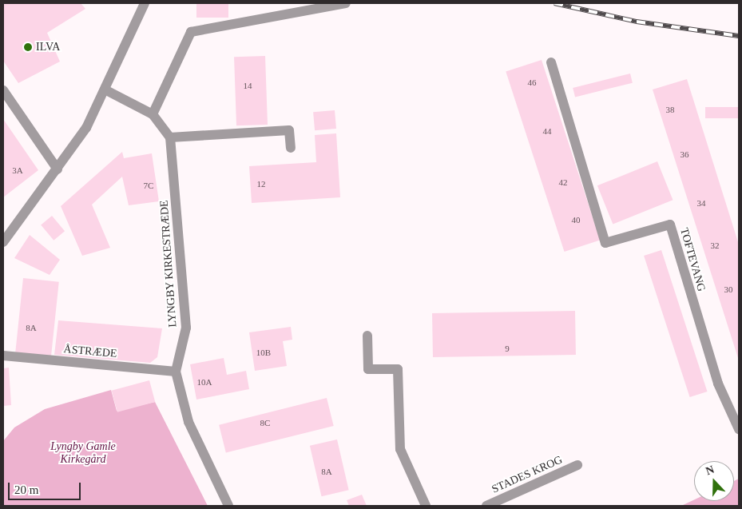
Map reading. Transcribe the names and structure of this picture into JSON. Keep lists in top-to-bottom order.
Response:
{
  "streets": {
    "street": [
      "TOFTEVANG",
      "LYNGBY KIRKESTRÆDE",
      "ÅSTRÆDE",
      "STADES KROG"
    ]
  },
  "crossings": [
    ["LYNGBY KIRKESTRÆDE", "ÅSTRÆDE"]
  ],
  "parks": ["Lyngby Gamle Kirkegård"],
  "places": ["ILVA"],
  "house_numbers": [
    "46",
    "14",
    "38",
    "44",
    "36",
    "3A",
    "42",
    "12",
    "7C",
    "34",
    "40",
    "32",
    "30",
    "8A",
    "9",
    "10B",
    "10A",
    "8C",
    "8A"
  ],
  "scale_bar": "20 m",
  "north": "top"
}
